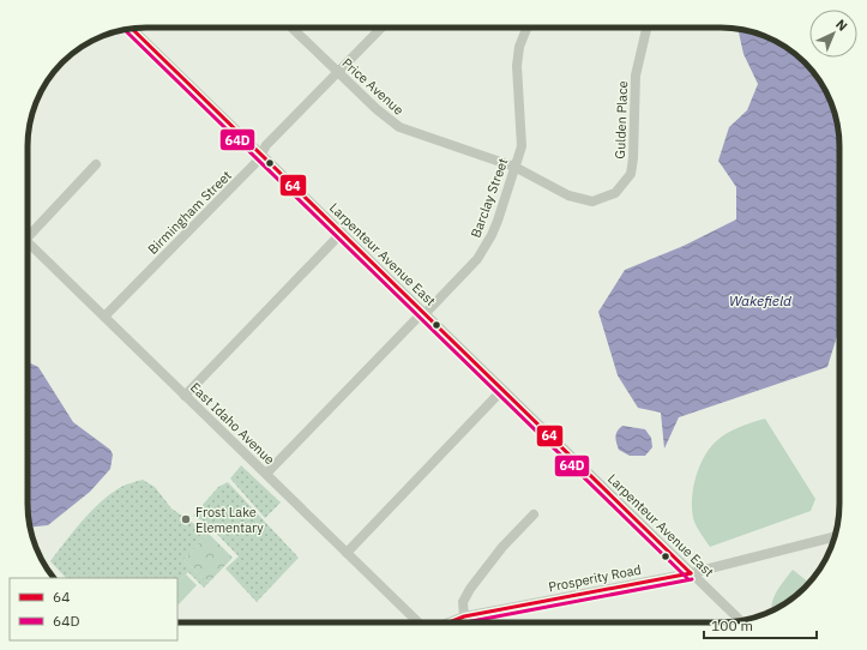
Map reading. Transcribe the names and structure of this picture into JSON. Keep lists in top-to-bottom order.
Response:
{
  "streets": {
    "street": [
      "Price Avenue",
      "Gulden Place",
      "Barclay Street",
      "Birmingham Street",
      "Larpenteur Avenue East",
      "East Idaho Avenue",
      "Prosperity Road"
    ]
  },
  "crossings": [
    ["Price Avenue", "Gulden Place"],
    ["Price Avenue", "Barclay Street"],
    ["Price Avenue", "Birmingham Street"],
    ["Gulden Place", "Barclay Street"],
    ["Barclay Street", "Larpenteur Avenue East"],
    ["Barclay Street", "East Idaho Avenue"],
    ["Birmingham Street", "Larpenteur Avenue East"],
    ["Birmingham Street", "East Idaho Avenue"],
    ["Larpenteur Avenue East", "Prosperity Road"]
  ],
  "water": ["Wakefield"],
  "places": ["Frost Lake Elementary"],
  "lines": ["transit line 64", "transit line 64D"],
  "legend": ["64", "64D"],
  "scale_bar": "100 m",
  "north": "top right"
}
